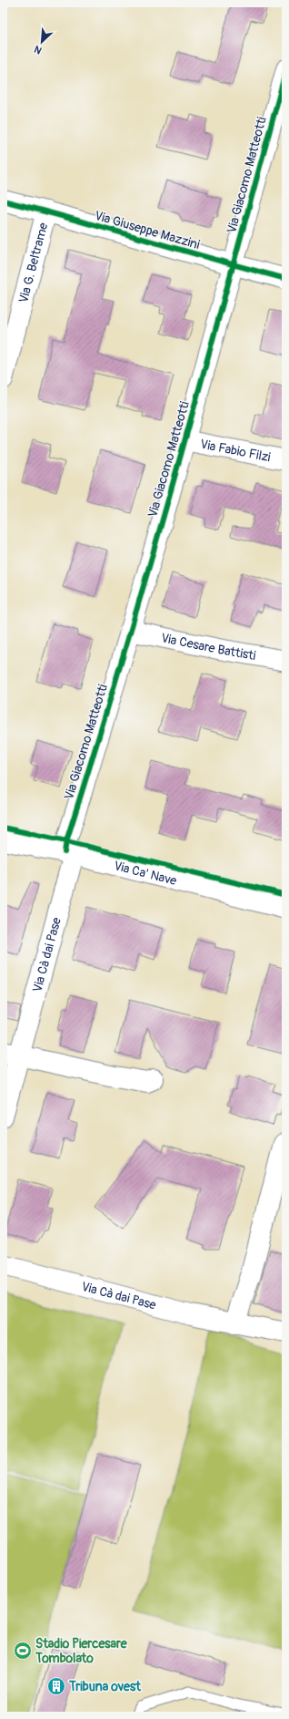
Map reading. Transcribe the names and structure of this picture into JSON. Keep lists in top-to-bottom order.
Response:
{
  "streets": {
    "street": [
      "Via Giacomo Matteotti",
      "Via Giuseppe Mazzini",
      "Via G. Beltrame",
      "Via Fabio Filzi",
      "Via Cesare Battisti",
      "Via Ca' Nave",
      "Via Cà dai Pase"
    ]
  },
  "crossings": [
    ["Via Giacomo Matteotti", "Via Giuseppe Mazzini"],
    ["Via Giacomo Matteotti", "Via Fabio Filzi"],
    ["Via Giacomo Matteotti", "Via Cesare Battisti"],
    ["Via Giacomo Matteotti", "Via Ca' Nave"],
    ["Via Giacomo Matteotti", "Via Cà dai Pase"],
    ["Via Giuseppe Mazzini", "Via G. Beltrame"],
    ["Via Ca' Nave", "Via Cà dai Pase"]
  ],
  "places": {
    "sports": ["Stadio Piercesare Tombolato"],
    "building": ["Tribuna ovest"]
  },
  "north": "bottom left"
}
